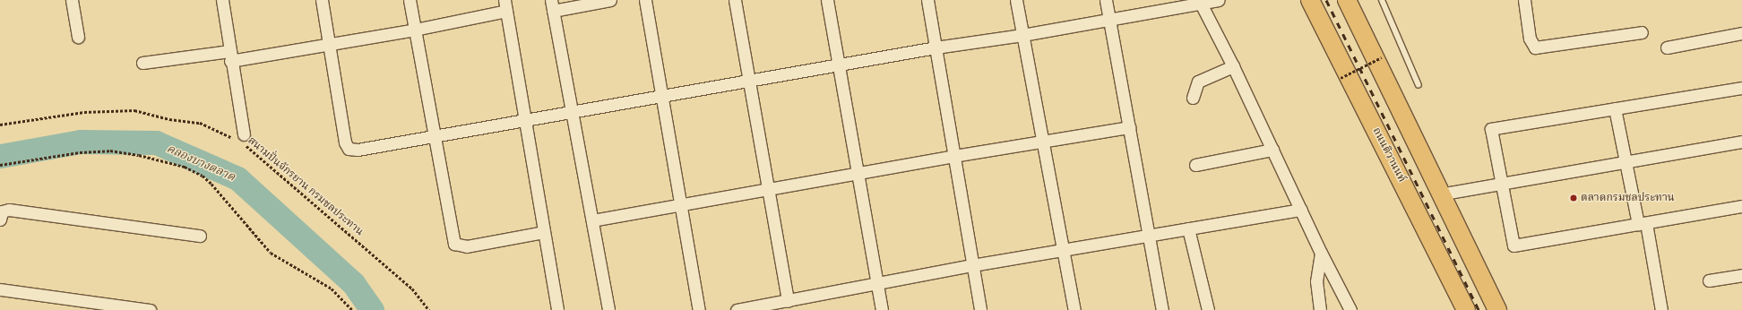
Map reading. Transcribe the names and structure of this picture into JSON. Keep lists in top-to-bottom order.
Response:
{
  "streets": {
    "main road": ["ถนนติวานนท์"],
    "path": ["สนามปั่นจักรยาน กรมชลประทาน"]
  },
  "water": ["คลองบางตลาด"],
  "places": ["ตลาดกรมชลประทาน"]
}
